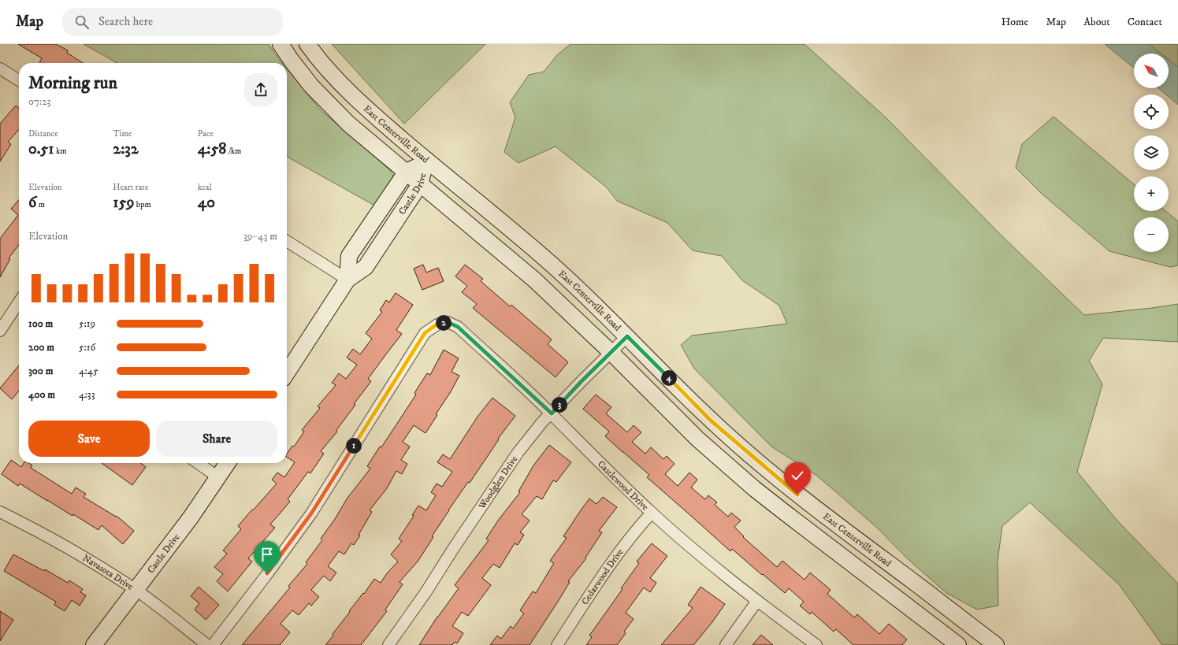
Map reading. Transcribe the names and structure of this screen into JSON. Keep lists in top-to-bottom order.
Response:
{
  "streets": {
    "main road": ["East Centerville Road", "Castle Drive"],
    "street": [
      "Woodglen Drive",
      "Castlewood Drive",
      "Navasota Drive",
      "Cedarwood Drive"
    ]
  },
  "crossings": [
    ["East Centerville Road", "Castle Drive"],
    ["East Centerville Road", "Woodglen Drive"],
    ["Castle Drive", "Navasota Drive"],
    ["Woodglen Drive", "Castlewood Drive"],
    ["Castlewood Drive", "Cedarwood Drive"]
  ],
  "north": "top left",
  "page": {
    "header": "Map",
    "search": "Search here",
    "nav": [
      "Home",
      "Map",
      "About",
      "Contact"
    ],
    "map_buttons": ["+", "−"],
    "heading": ["Morning run", "07:23"],
    "stats": [
      ["Distance", "0.51 km"],
      ["Time", "2:32"],
      ["Pace", "4:58 /km"],
      ["Elevation", "6 m"],
      ["Heart rate", "159 bpm"],
      ["kcal", "40"]
    ],
    "chart": ["Elevation", "39–43 m"],
    "list": [
      {
        "name": "100 m",
        "note": "5:19"
      },
      {
        "name": "200 m",
        "note": "5:16"
      },
      {
        "name": "300 m",
        "note": "4:45"
      },
      {
        "name": "400 m",
        "note": "4:33"
      }
    ],
    "pins": [
      "2",
      "4",
      "3",
      "1"
    ],
    "buttons": ["Save", "Share"]
  }
}
